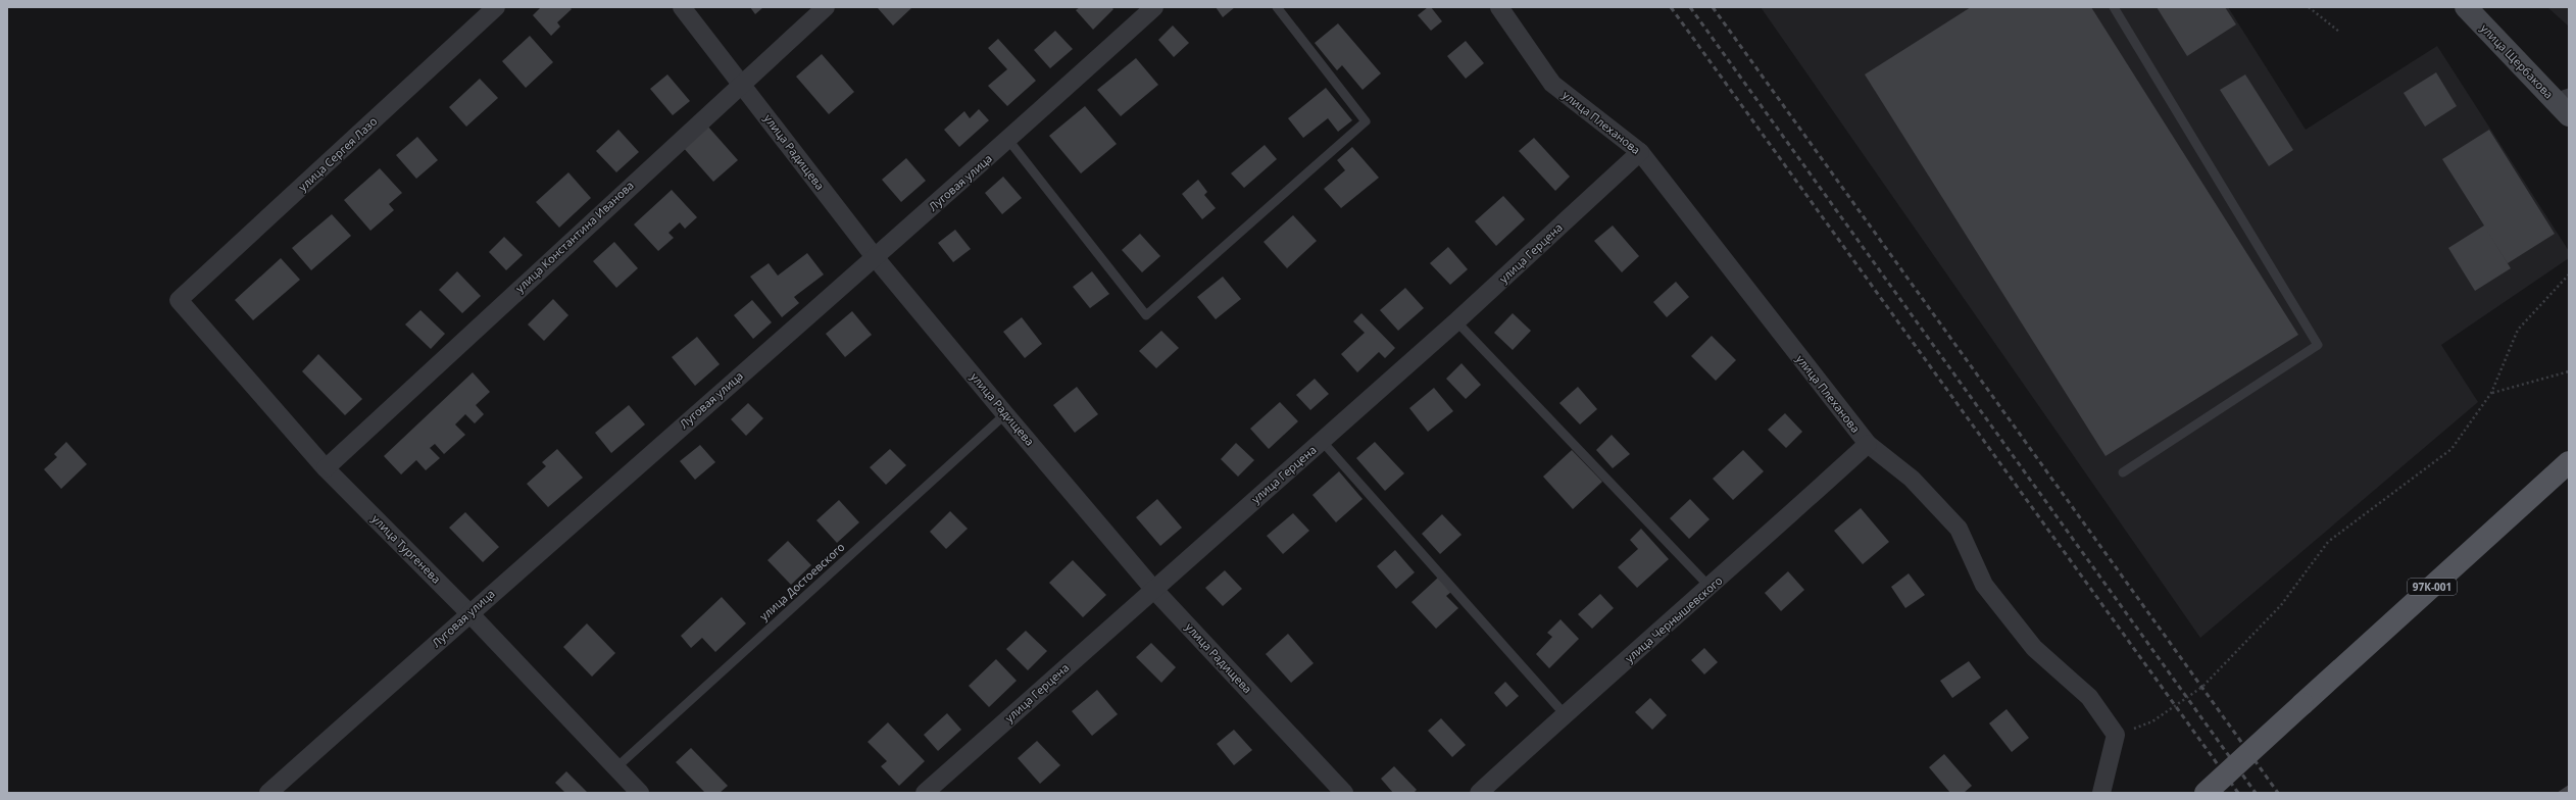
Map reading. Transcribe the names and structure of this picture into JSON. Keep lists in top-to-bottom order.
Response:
{
  "streets": {
    "main road": ["улица Щербакова", "97К-001"],
    "street": [
      "улица Плеханова",
      "улица Радищева",
      "улица Сергея Лазо",
      "Луговая улица",
      "улица Константина Иванова",
      "улица Герцена",
      "улица Тургенева",
      "улица Чернышевского"
    ],
    "lane": ["улица Достоевского"]
  },
  "crossings": [
    ["улица Плеханова", "улица Герцена"],
    ["улица Плеханова", "улица Чернышевского"],
    ["улица Радищева", "Луговая улица"],
    ["улица Радищева", "улица Константина Иванова"],
    ["улица Радищева", "улица Герцена"],
    ["улица Радищева", "улица Достоевского"],
    ["улица Сергея Лазо", "улица Тургенева"],
    ["Луговая улица", "улица Тургенева"],
    ["улица Константина Иванова", "улица Тургенева"],
    ["улица Тургенева", "улица Достоевского"]
  ]
}
